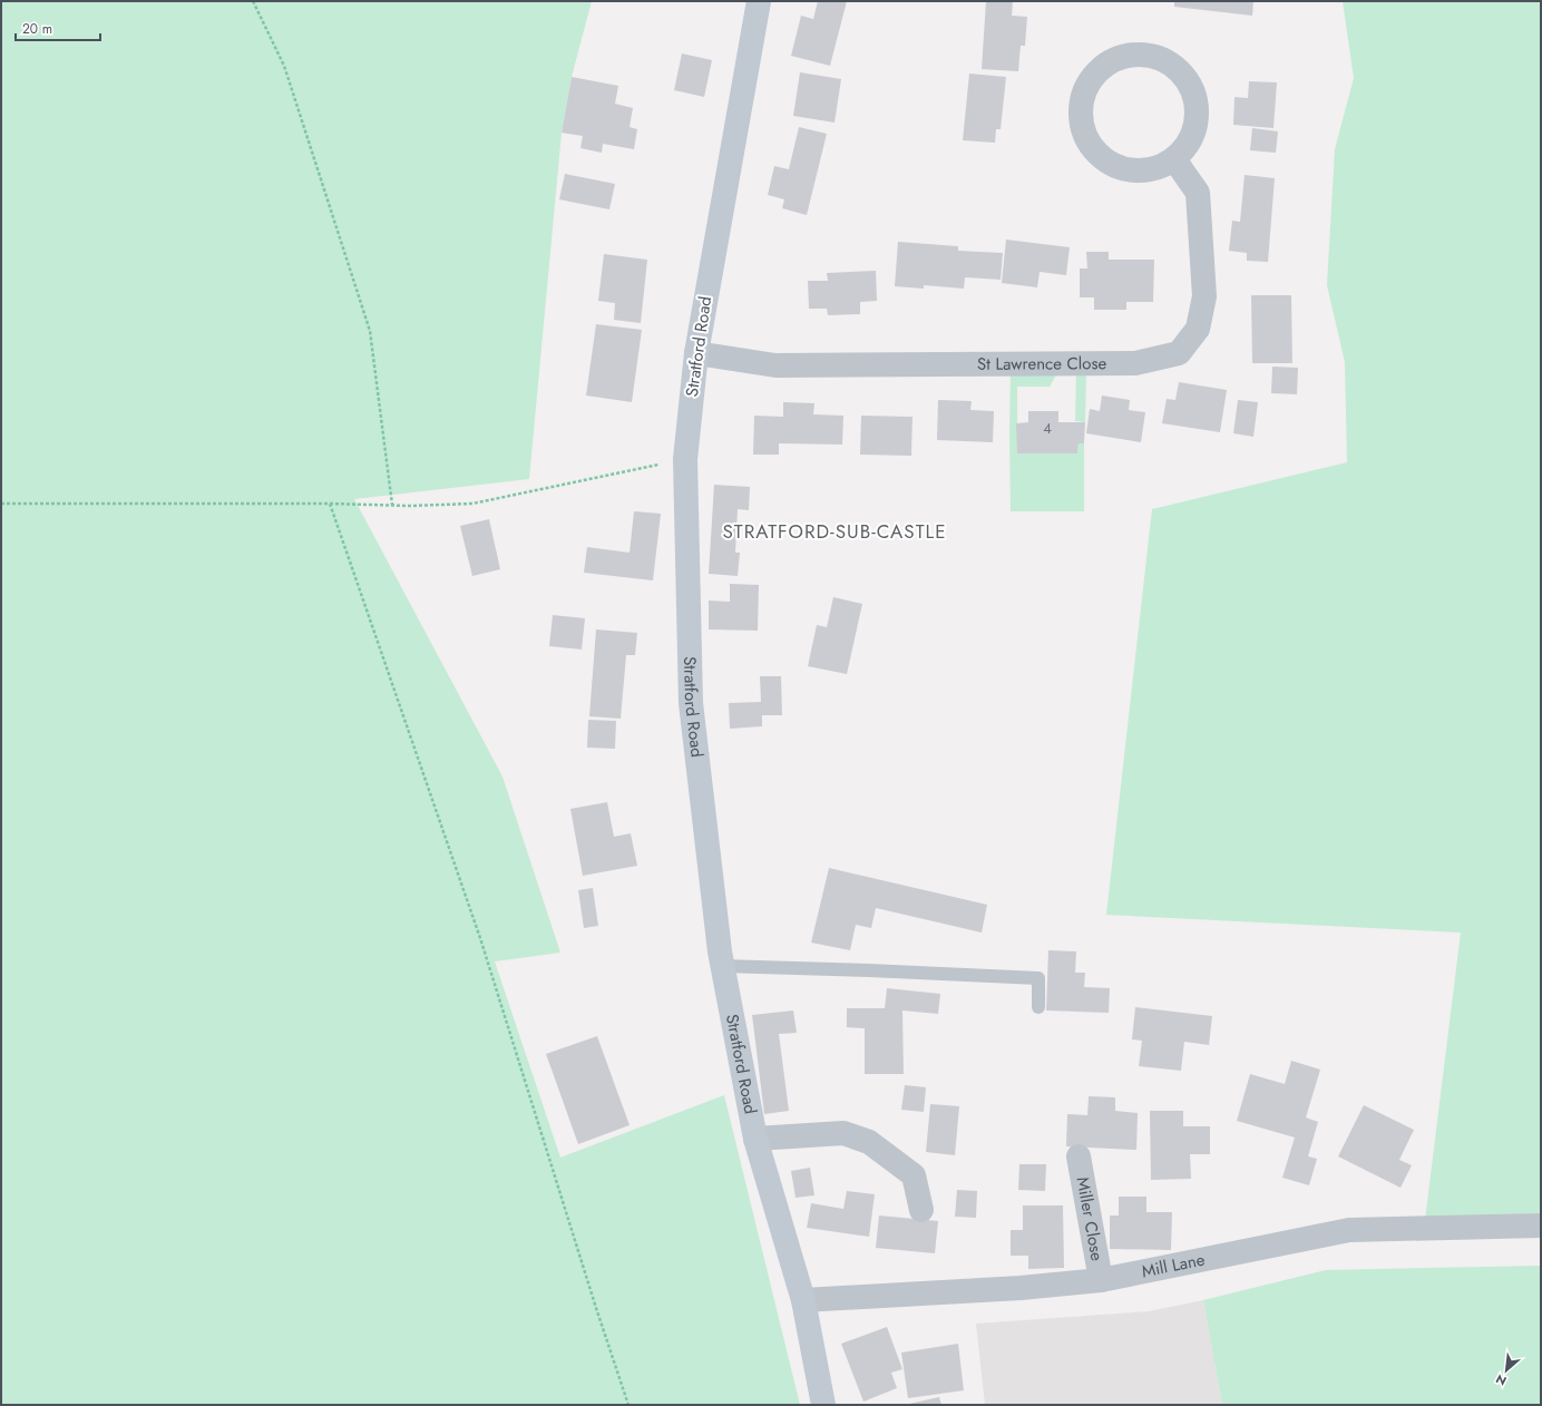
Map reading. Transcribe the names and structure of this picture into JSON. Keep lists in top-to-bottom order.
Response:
{
  "streets": {
    "street": [
      "Stratford Road",
      "St Lawrence Close",
      "Miller Close",
      "Mill Lane"
    ]
  },
  "crossings": [
    ["Stratford Road", "St Lawrence Close"],
    ["Stratford Road", "Mill Lane"],
    ["Miller Close", "Mill Lane"]
  ],
  "districts": ["STRATFORD-SUB-CASTLE"],
  "house_numbers": ["4"],
  "scale_bar": "20 m",
  "north": "bottom left"
}
